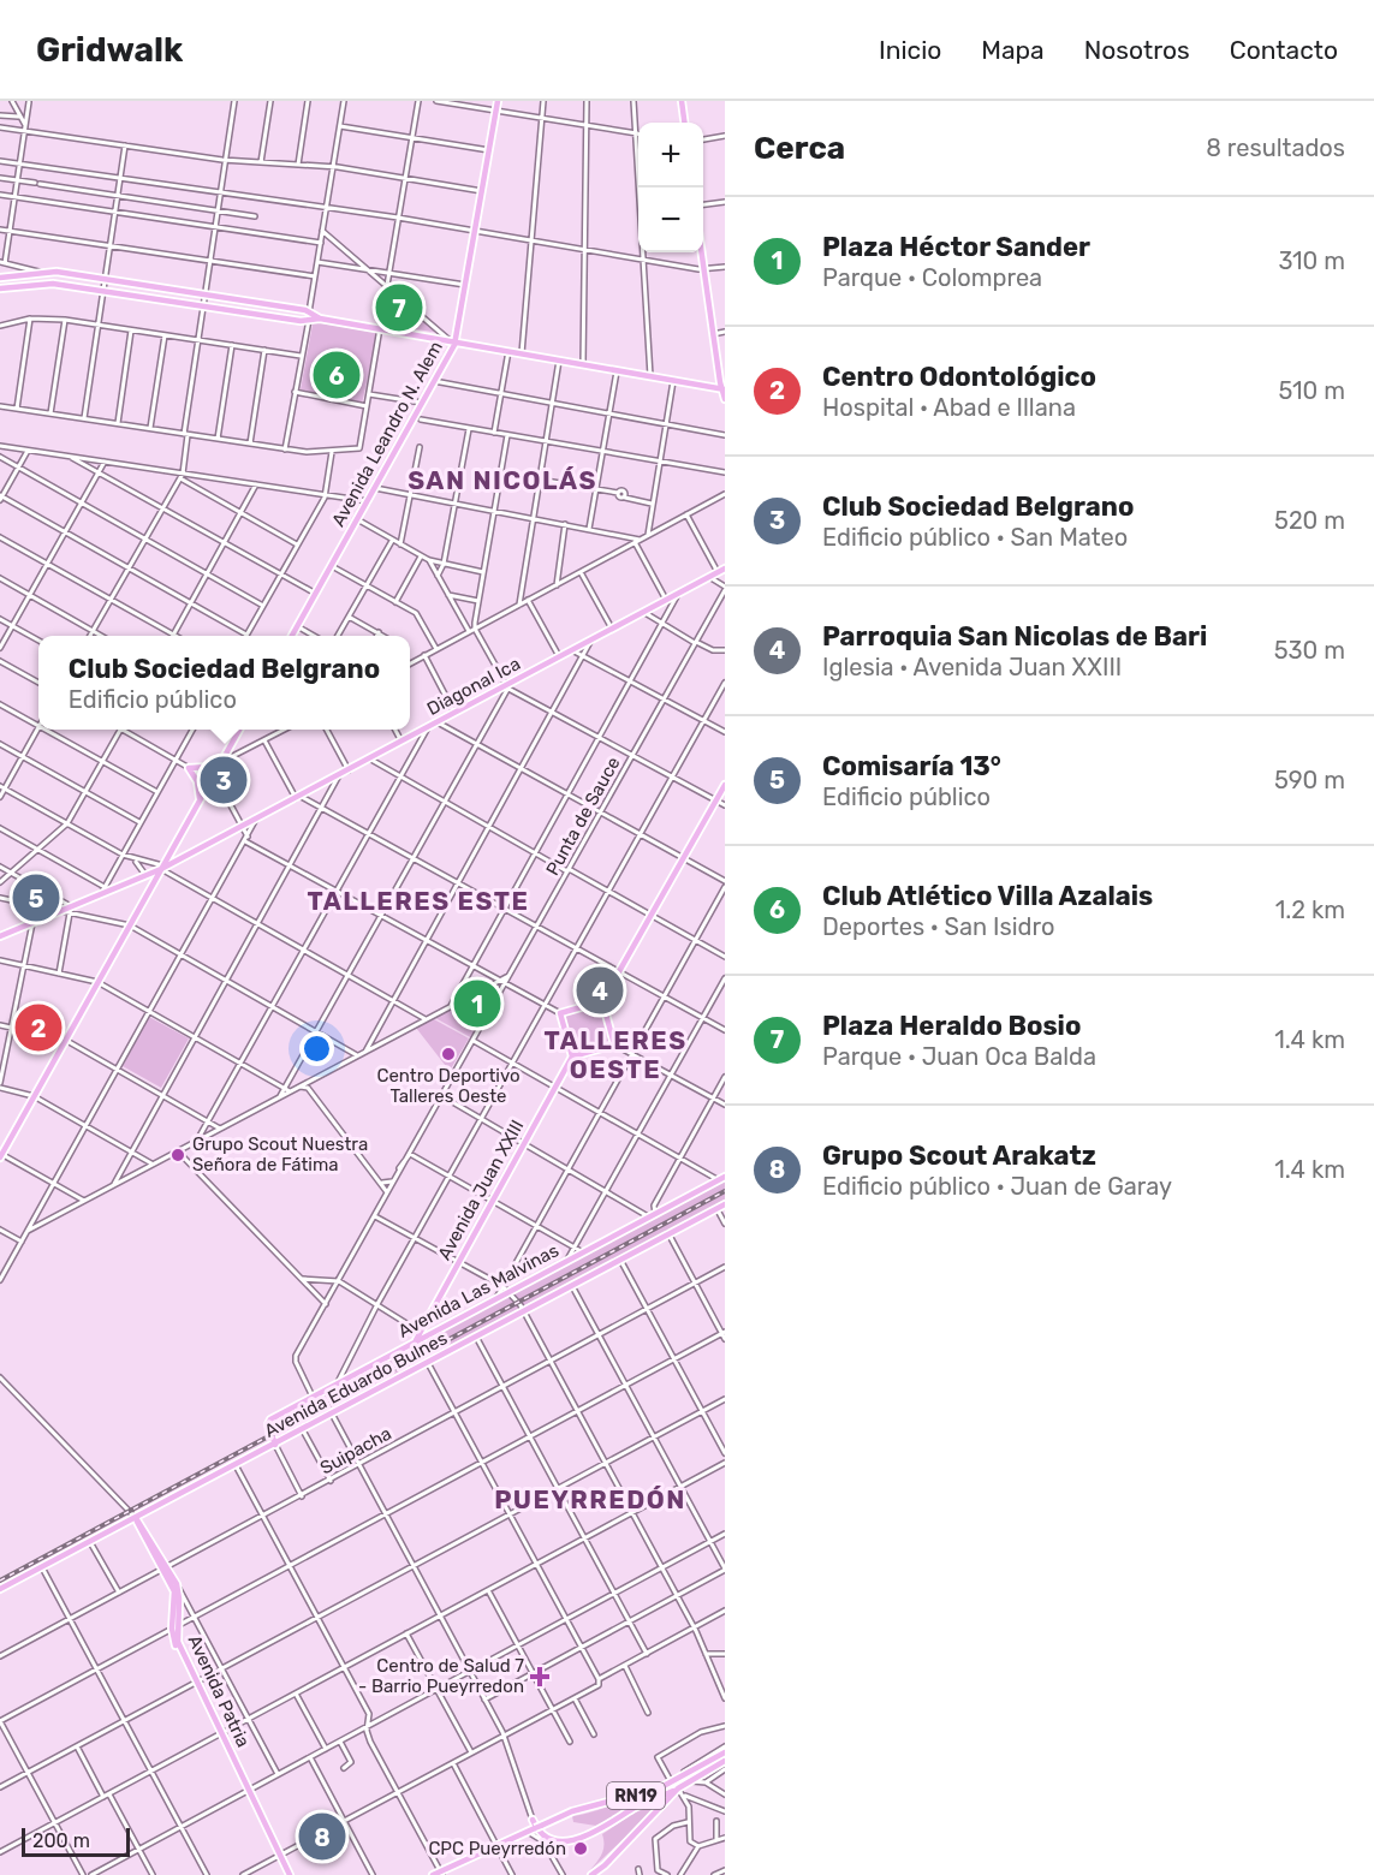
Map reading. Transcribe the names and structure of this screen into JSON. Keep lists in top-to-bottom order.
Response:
{
  "streets": {
    "main road": [
      "Avenida Leandro N. Alem",
      "Diagonal Ica",
      "Avenida Juan XXIII",
      "Avenida Las Malvinas",
      "Avenida Eduardo Bulnes",
      "Avenida Patria",
      "RN19"
    ],
    "street": ["Punta de Sauce", "Suipacha"]
  },
  "crossings": [
    ["Punta de Sauce", "Avenida Las Malvinas"],
    ["Avenida Juan XXIII", "Avenida Las Malvinas"],
    ["Avenida Las Malvinas", "Avenida Eduardo Bulnes"],
    ["Avenida Eduardo Bulnes", "Avenida Patria"],
    ["Suipacha", "Avenida Patria"]
  ],
  "districts": [
    "SAN NICOLÁS",
    "TALLERES ESTE",
    "TALLERES OESTE",
    "PUEYRREDÓN"
  ],
  "places": {
    "other": ["Centro Deportivo Talleres Oeste", "Grupo Scout Nuestra Señora de Fátima", "CPC Pueyrredón"],
    "health": ["Centro de Salud 7 - Barrio Pueyrredon"]
  },
  "scale_bar": "200 m",
  "page": {
    "header": "Gridwalk",
    "nav": [
      "Inicio",
      "Mapa",
      "Nosotros",
      "Contacto"
    ],
    "heading": ["Cerca", "8 resultados"],
    "map_buttons": ["+", "−"],
    "list": [
      {
        "mark": "1",
        "name": "Plaza Héctor Sander",
        "note": "Parque · Colomprea",
        "value": "310 m"
      },
      {
        "mark": "2",
        "name": "Centro Odontológico",
        "note": "Hospital · Abad e Illana",
        "value": "510 m"
      },
      {
        "mark": "3",
        "name": "Club Sociedad Belgrano",
        "note": "Edificio público · San Mateo",
        "value": "520 m"
      },
      {
        "mark": "4",
        "name": "Parroquia San Nicolas de Bari",
        "note": "Iglesia · Avenida Juan XXIII",
        "value": "530 m"
      },
      {
        "mark": "5",
        "name": "Comisaría 13°",
        "note": "Edificio público",
        "value": "590 m"
      },
      {
        "mark": "6",
        "name": "Club Atlético Villa Azalais",
        "note": "Deportes · San Isidro",
        "value": "1.2 km"
      },
      {
        "mark": "7",
        "name": "Plaza Heraldo Bosio",
        "note": "Parque · Juan Oca Balda",
        "value": "1.4 km"
      },
      {
        "mark": "8",
        "name": "Grupo Scout Arakatz",
        "note": "Edificio público · Juan de Garay",
        "value": "1.4 km"
      }
    ],
    "pins": [
      "7",
      "6",
      "3",
      "5",
      "4",
      "1",
      "2",
      "8"
    ],
    "popup": ["Club Sociedad Belgrano", "Edificio público"],
    "scale": "200 m"
  }
}
